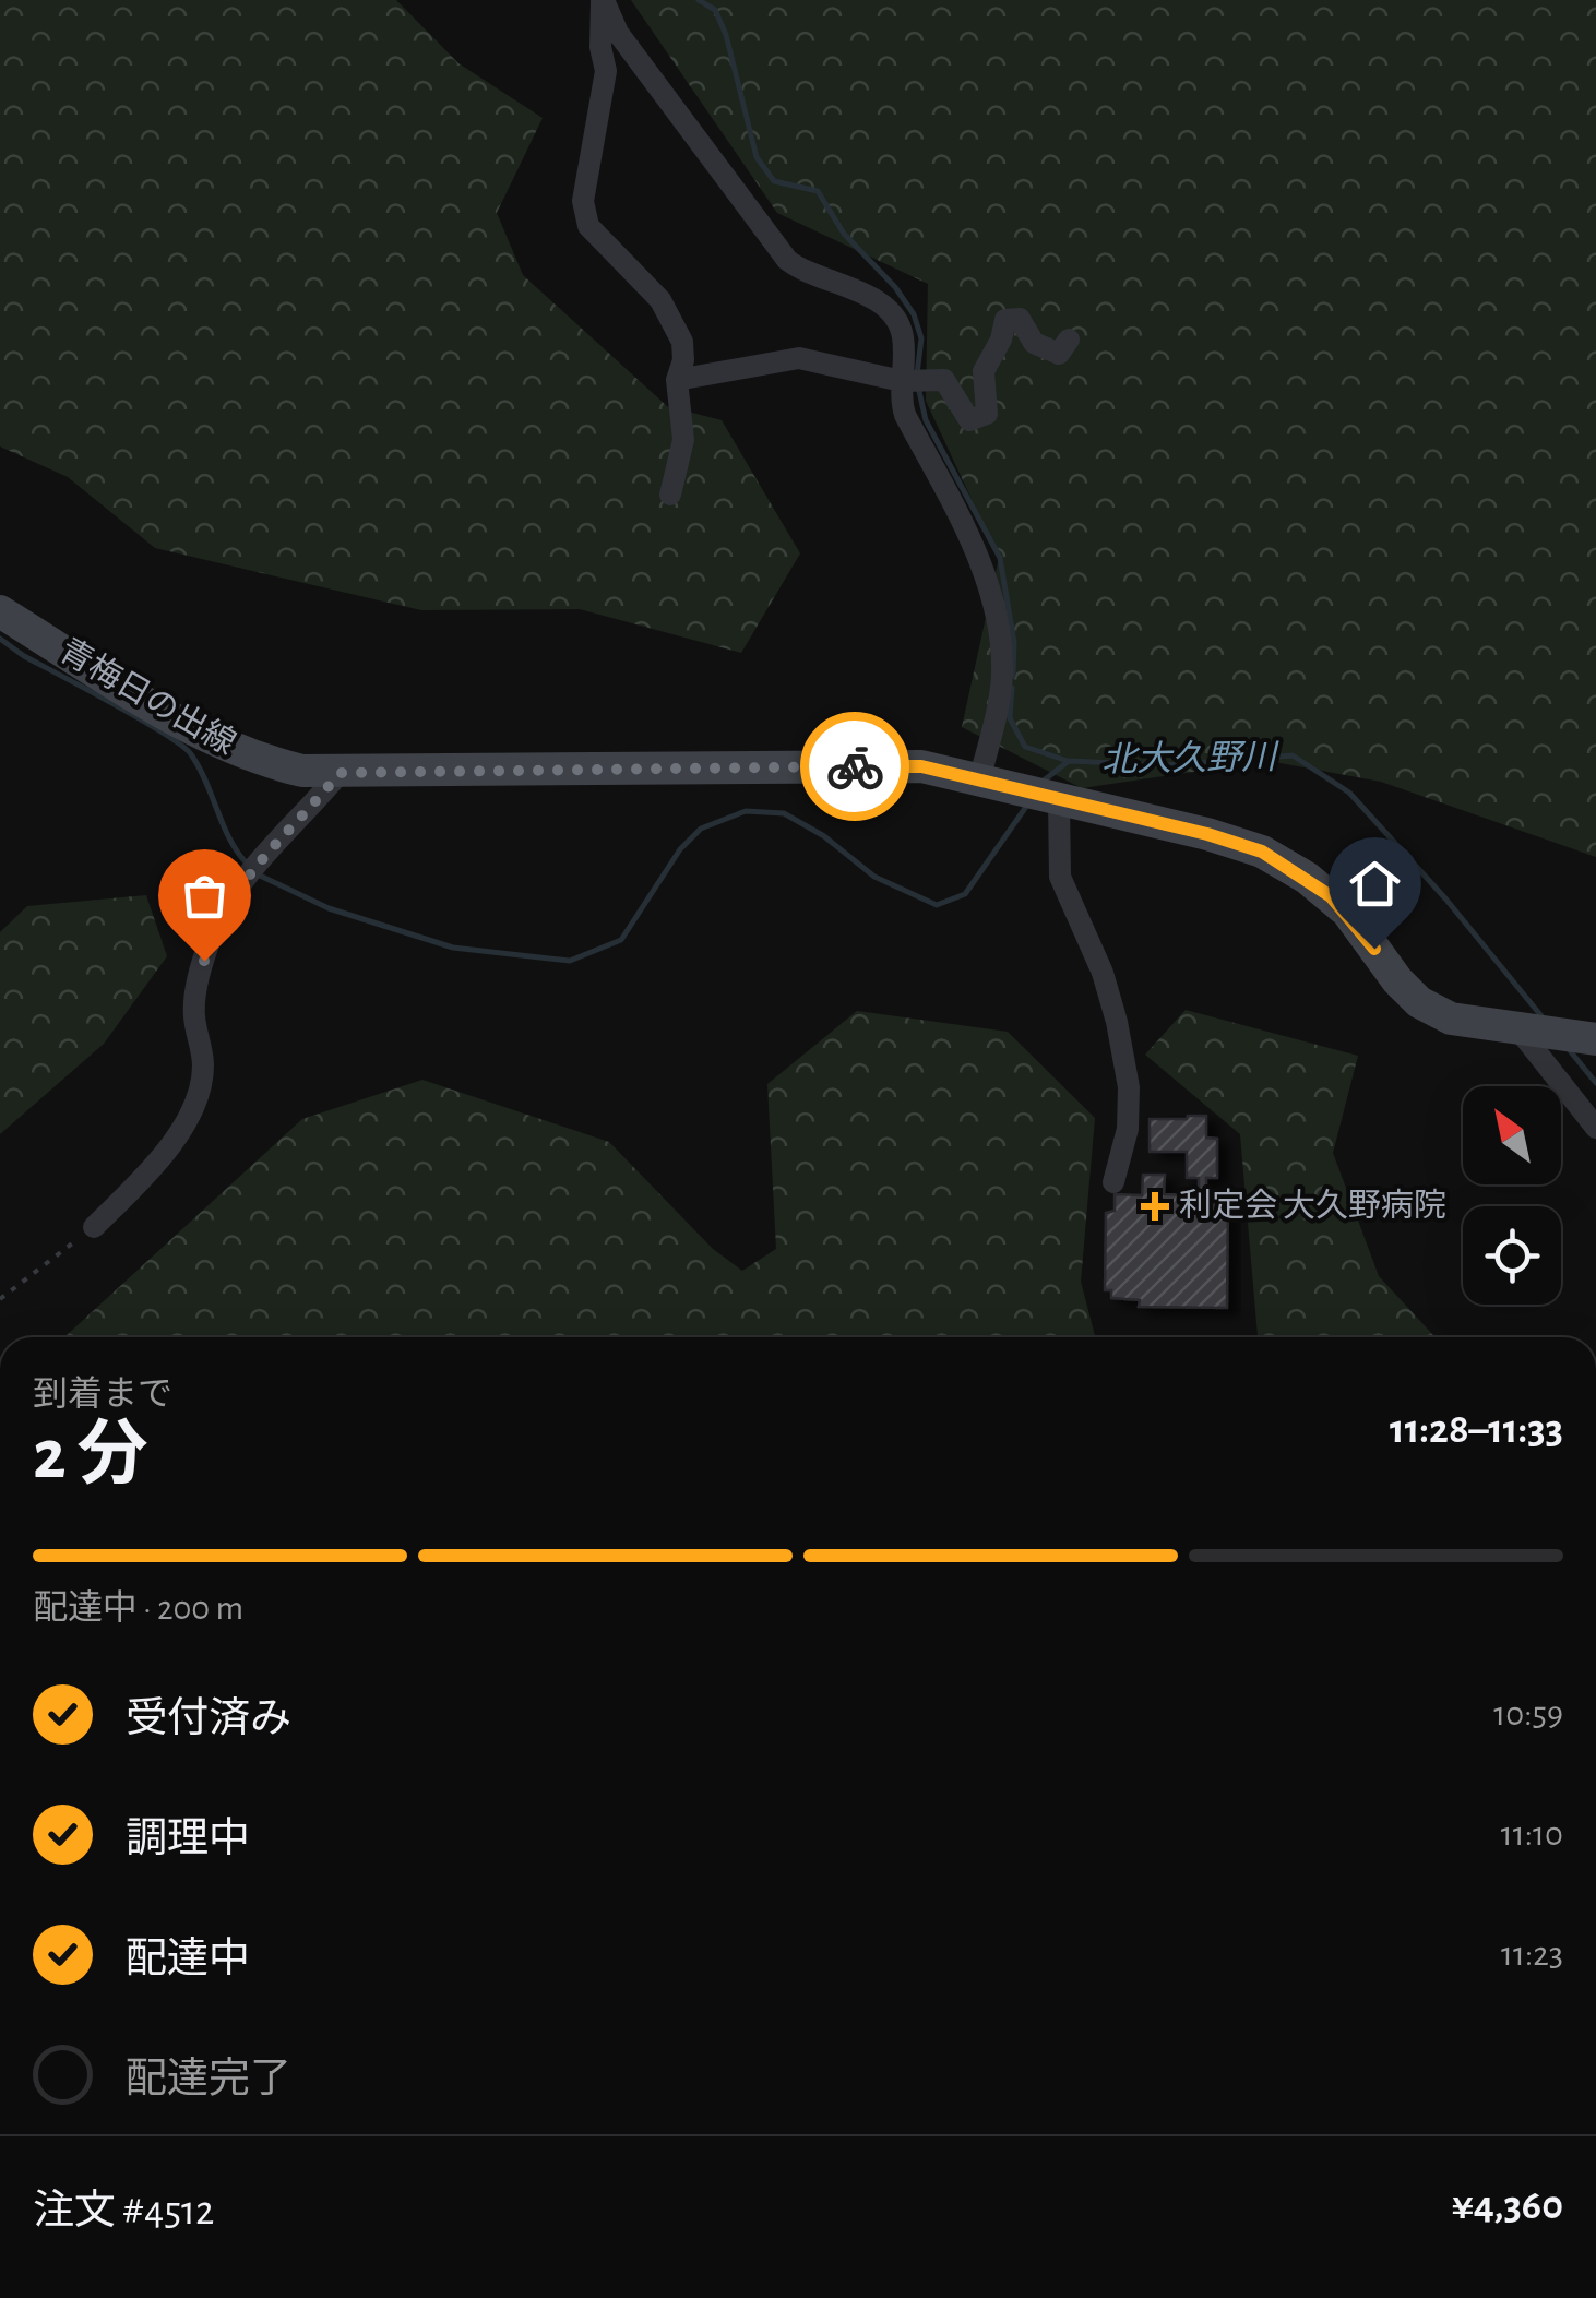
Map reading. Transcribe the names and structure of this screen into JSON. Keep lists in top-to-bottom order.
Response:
{
  "streets": {
    "main road": ["青梅日の出線"]
  },
  "water": ["北大久野川"],
  "places": {
    "health": ["利定会 大久野病院"]
  },
  "north": "top left",
  "page": {
    "heading": ["2 分", "到着まで", "11:28–11:33"],
    "panel": ["注文 #4512", "¥4,360"],
    "bar": "配達中 · 200 m",
    "list": [
      ["受付済み", "10:59"],
      ["調理中", "11:10"],
      ["配達中", "11:23"],
      "配達完了"
    ]
  }
}
